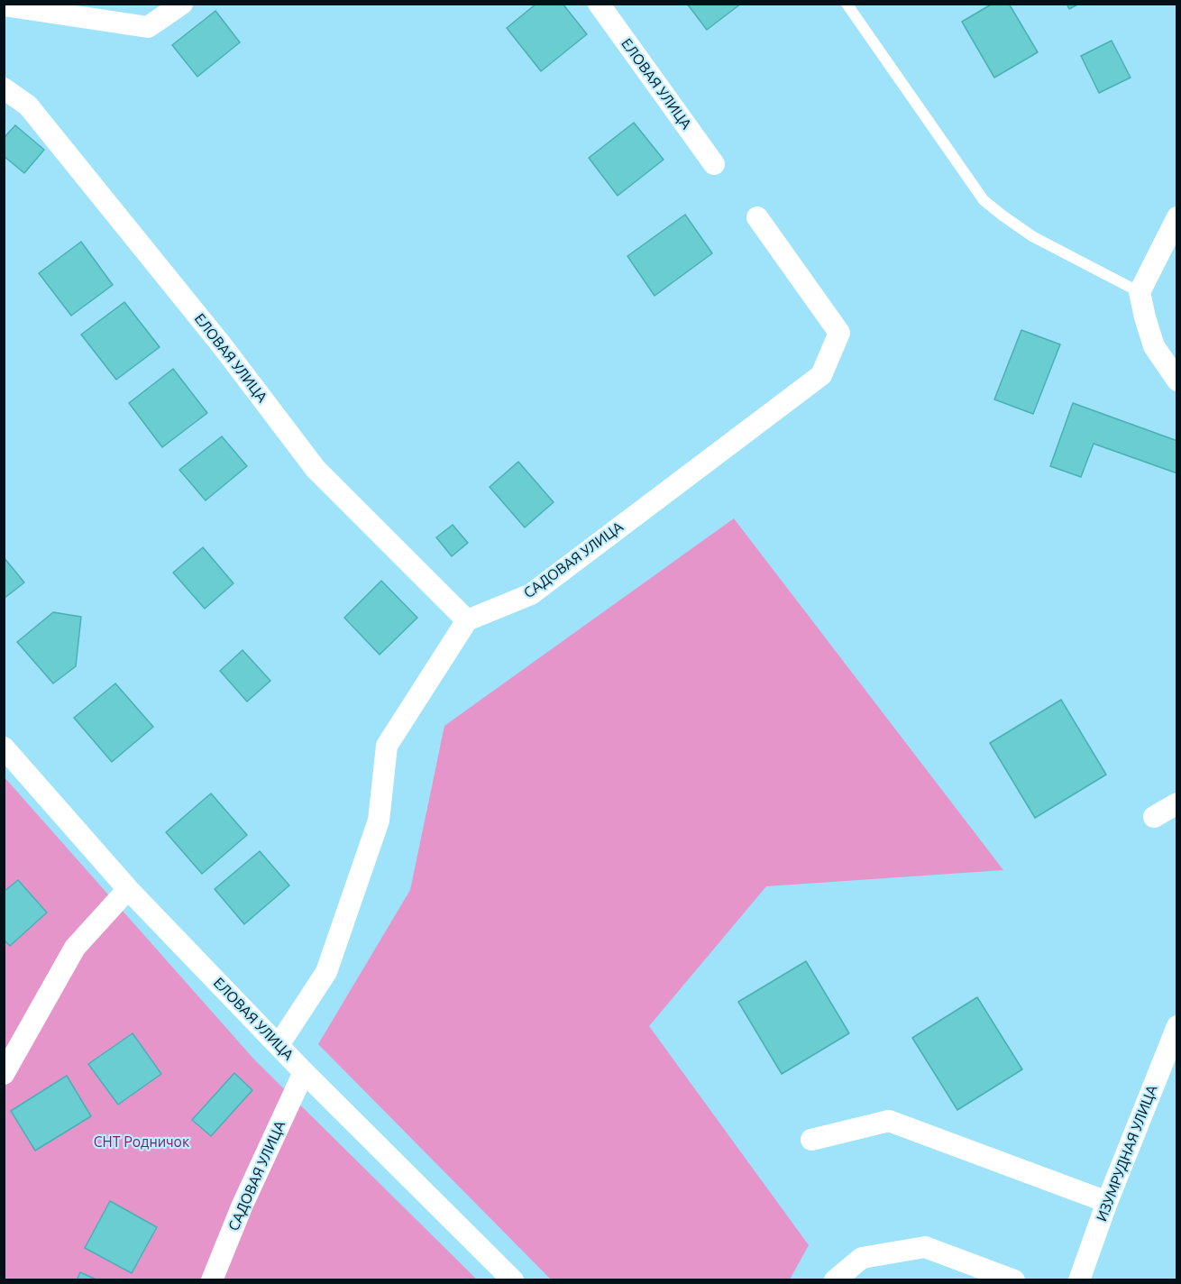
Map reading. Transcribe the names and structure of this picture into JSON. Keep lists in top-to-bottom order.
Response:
{
  "streets": {
    "street": ["ЕЛОВАЯ УЛИЦА", "САДОВАЯ УЛИЦА", "ИЗУМРУДНАЯ УЛИЦА"]
  },
  "crossings": [
    ["ЕЛОВАЯ УЛИЦА", "САДОВАЯ УЛИЦА"]
  ],
  "parks": ["СНТ Родничок"]
}
